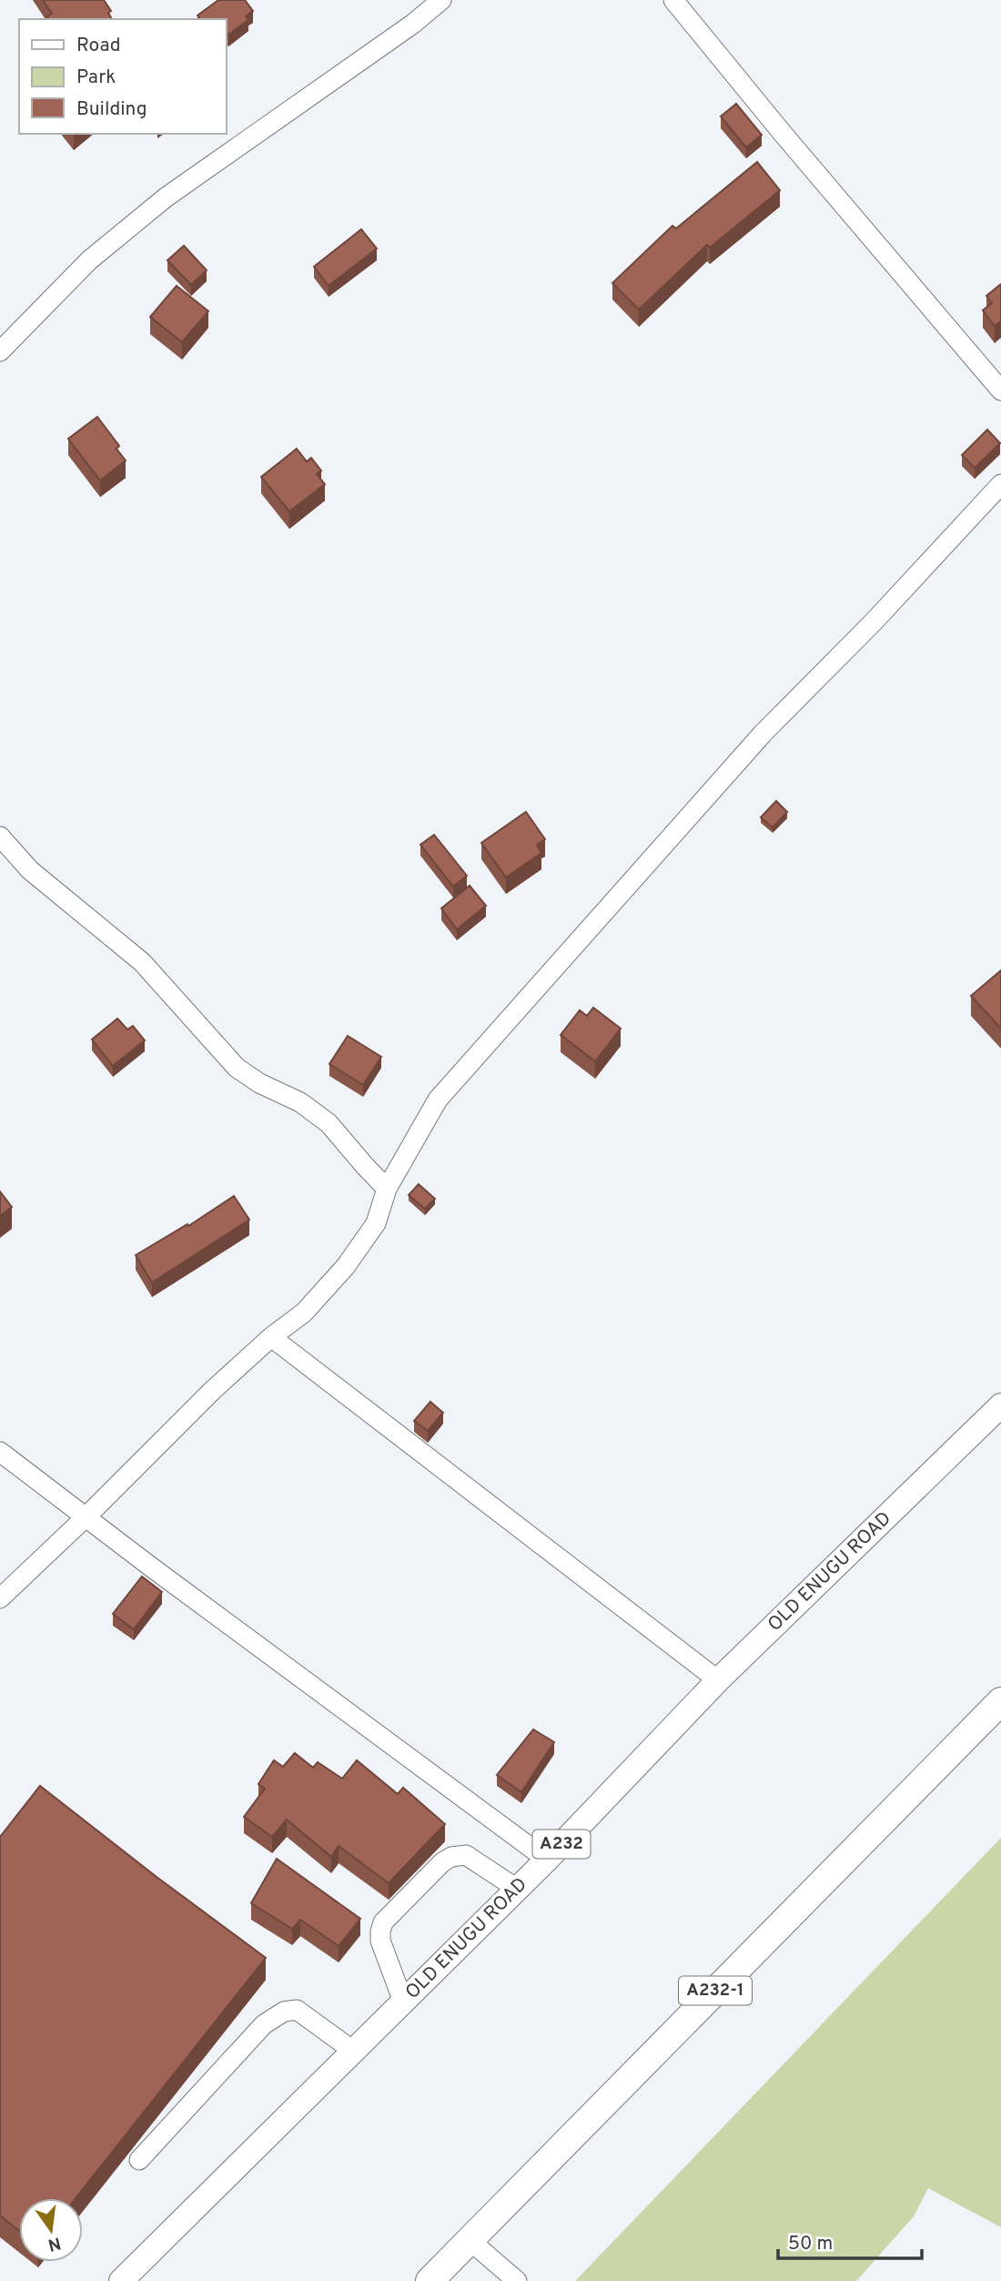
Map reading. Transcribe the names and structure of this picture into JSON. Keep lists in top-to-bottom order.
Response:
{
  "streets": {
    "highway": ["A232-1"],
    "main road": ["OLD ENUGU ROAD", "A232"]
  },
  "legend": ["Road", "Park", "Building"],
  "scale_bar": "50 m",
  "north": "bottom"
}
